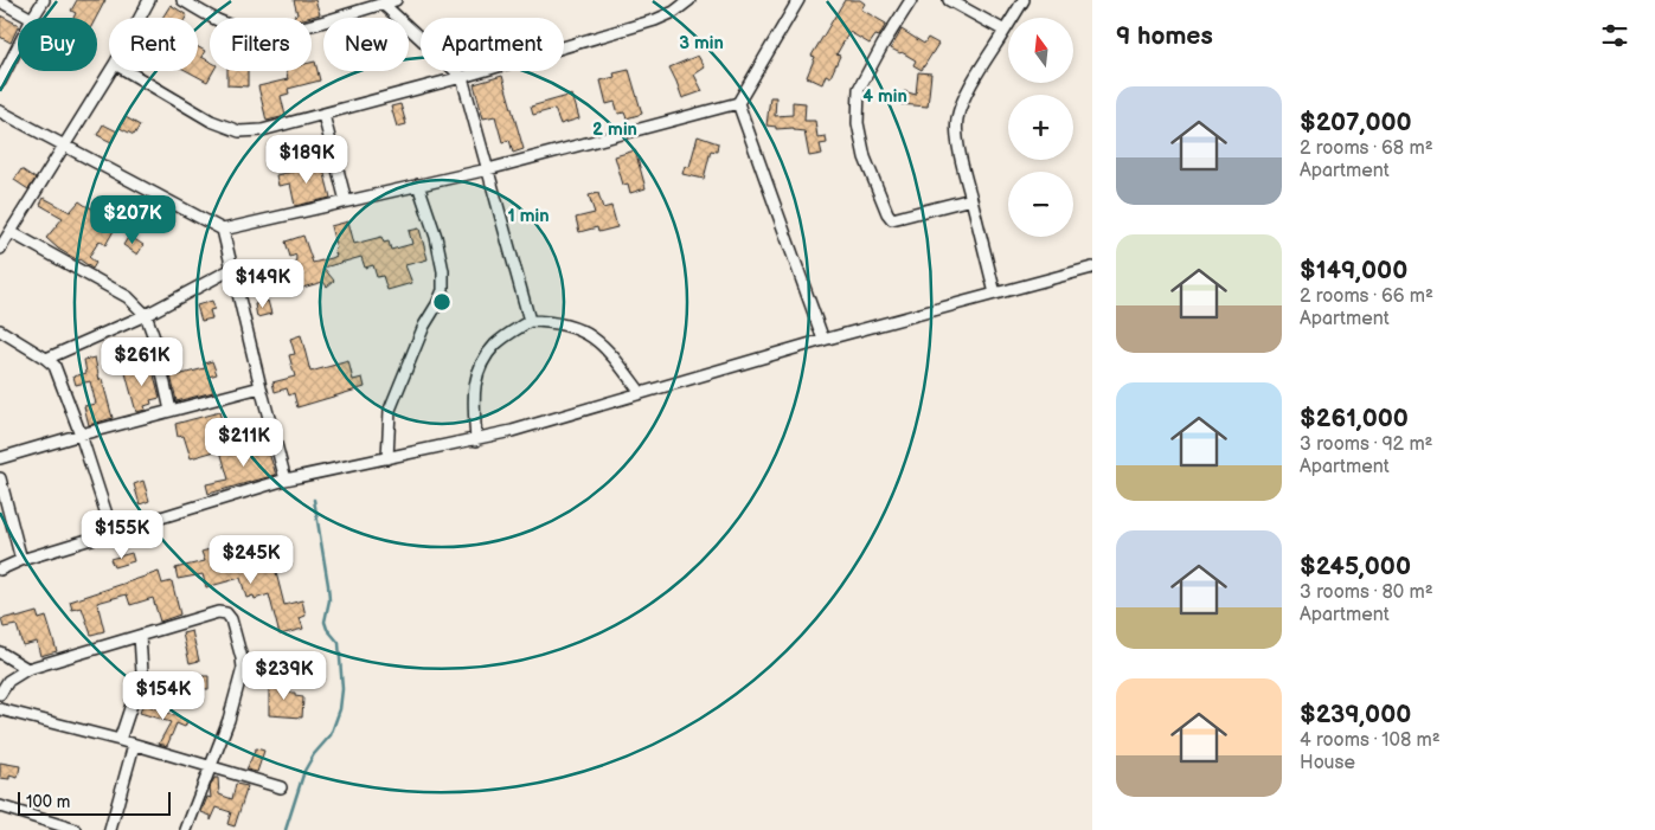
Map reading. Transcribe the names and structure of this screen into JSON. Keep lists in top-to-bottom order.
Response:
{
  "scale_bar": "100 m",
  "north": "top",
  "page": {
    "heading": "9 homes",
    "map_buttons": ["+", "−"],
    "chip": [
      "Buy",
      "Rent",
      "Filters",
      "New",
      "Apartment"
    ],
    "list": [
      {
        "name": "$207,000",
        "note": "2 rooms · 68 m² · Apartment"
      },
      {
        "name": "$149,000",
        "note": "2 rooms · 66 m² · Apartment"
      },
      {
        "name": "$261,000",
        "note": "3 rooms · 92 m² · Apartment"
      },
      {
        "name": "$245,000",
        "note": "3 rooms · 80 m² · Apartment"
      },
      {
        "name": "$239,000",
        "note": "4 rooms · 108 m² · House"
      }
    ],
    "price": [
      "$189K",
      "$207K",
      "$149K",
      "$261K",
      "$211K",
      "$155K",
      "$245K",
      "$239K",
      "$154K"
    ],
    "scale": "100 m"
  },
  "rings": [
    "3 min",
    "4 min",
    "2 min",
    "1 min"
  ]
}
